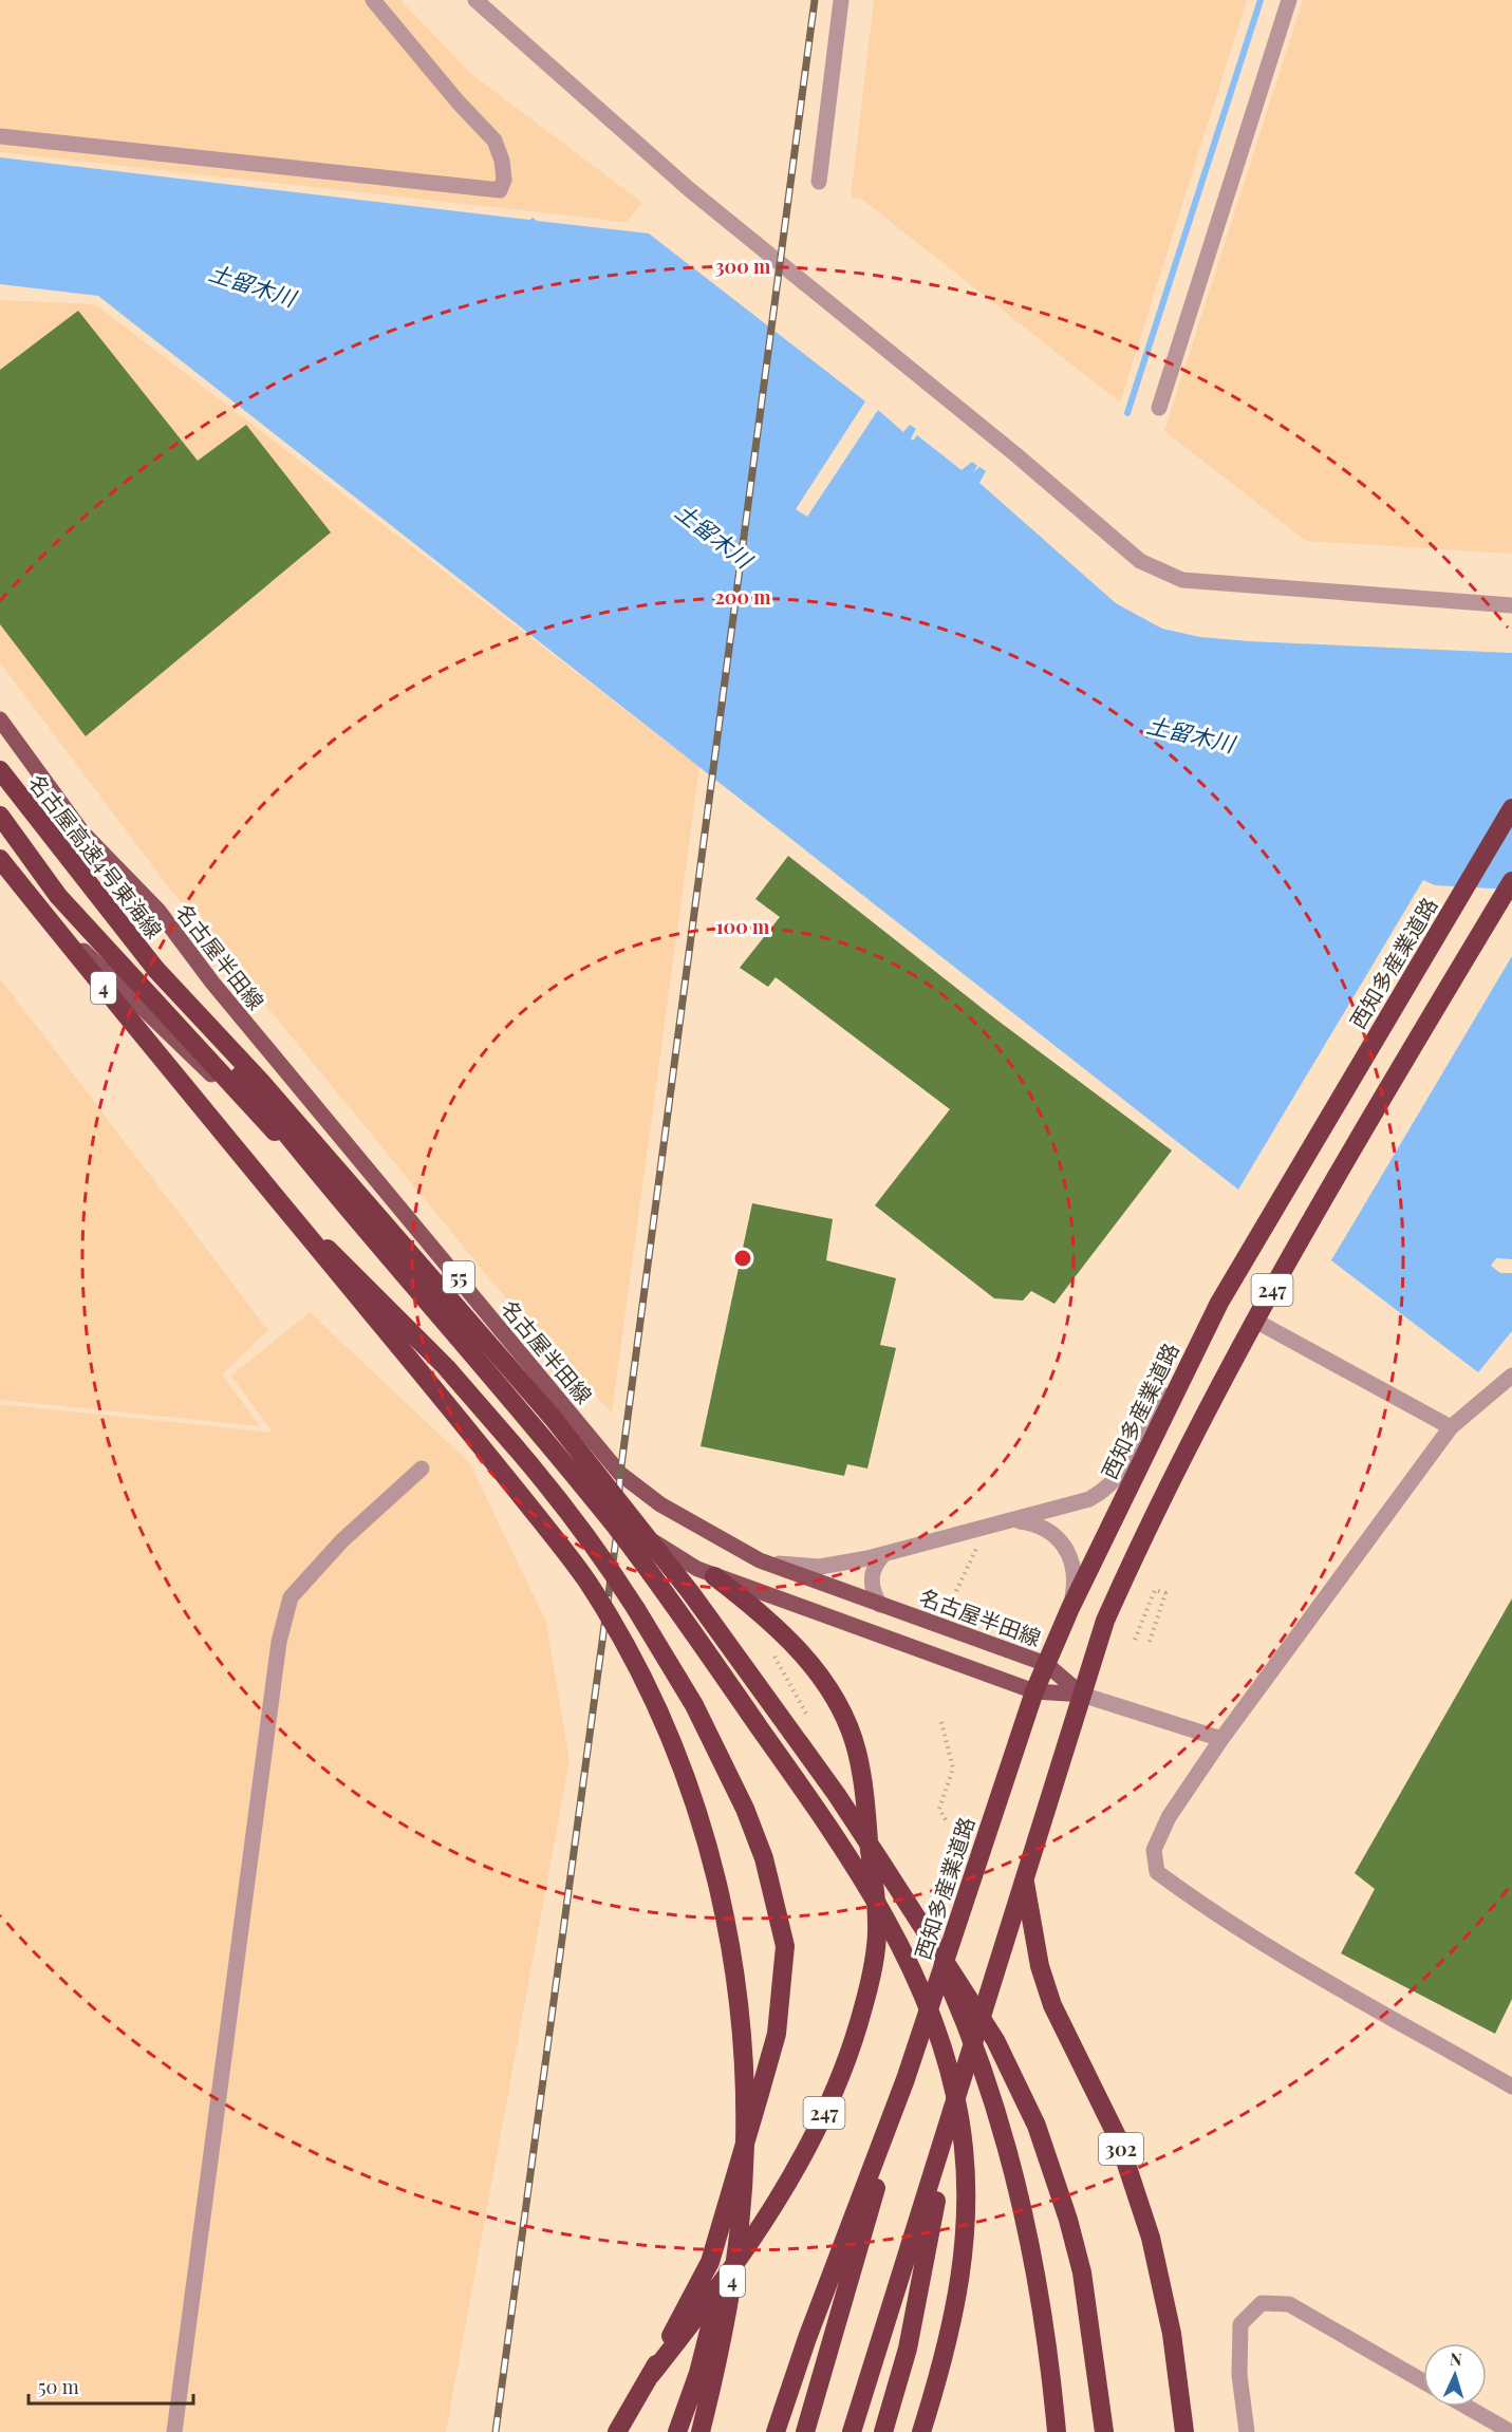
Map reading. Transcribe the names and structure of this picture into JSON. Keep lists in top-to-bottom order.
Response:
{
  "streets": {
    "highway": [
      "名古屋高速4号東海線",
      "西知多産業道路",
      "4",
      "247",
      "302"
    ],
    "main road": ["名古屋半田線", "55"]
  },
  "crossings": [
    ["名古屋半田線", "西知多産業道路"],
    ["名古屋半田線", "55"],
    ["名古屋半田線", "247"],
    ["西知多産業道路", "55"],
    ["55", "247"],
    ["247", "302"]
  ],
  "water": ["土留木川"],
  "scale_bar": "50 m",
  "north": "top",
  "rings": ["300 m", "200 m", "100 m"]
}
